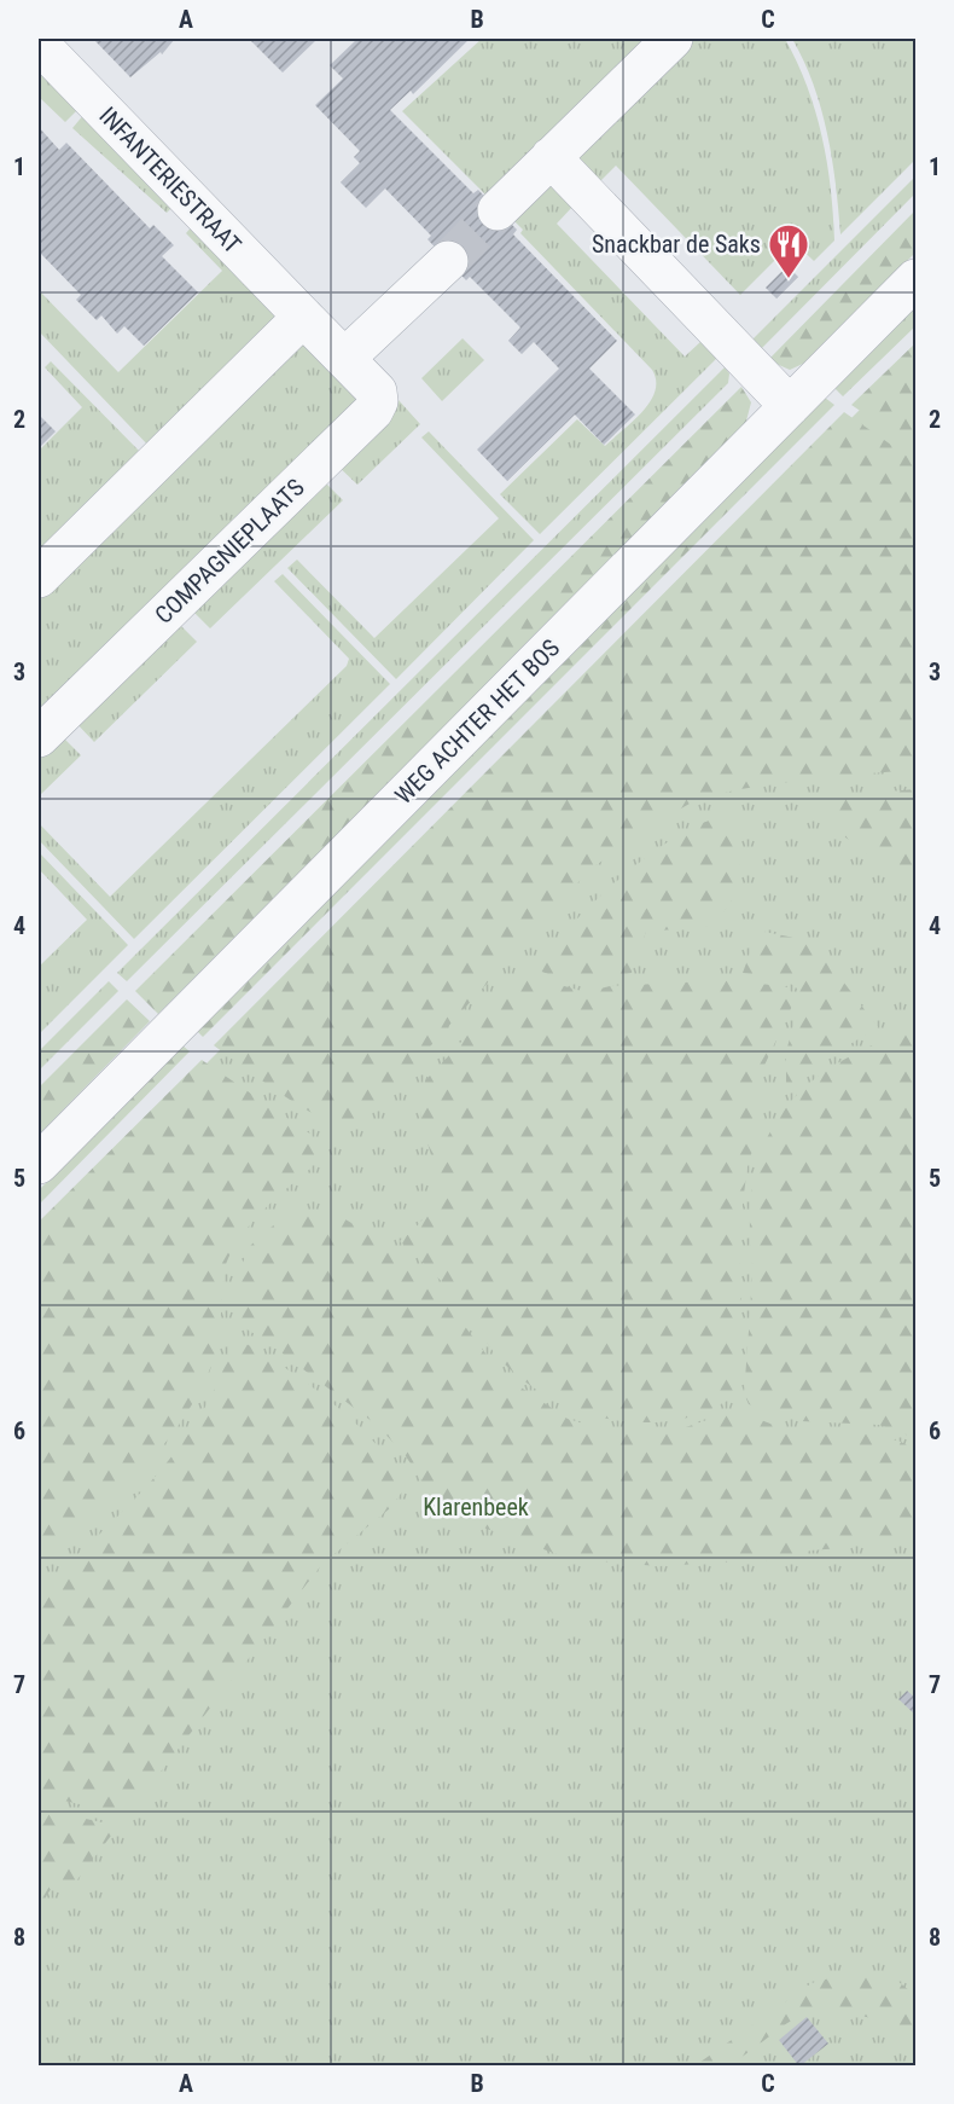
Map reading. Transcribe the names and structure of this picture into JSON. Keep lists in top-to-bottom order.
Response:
{
  "streets": {
    "street": ["INFANTERIESTRAAT", "COMPAGNIEPLAATS", "WEG ACHTER HET BOS"]
  },
  "crossings": [
    ["INFANTERIESTRAAT", "COMPAGNIEPLAATS"]
  ],
  "parks": ["Klarenbeek"],
  "places": {
    "restaurant": ["Snackbar de Saks"]
  },
  "grid": {
    "columns": ["A", "B", "C"],
    "rows": [
      "1",
      "2",
      "3",
      "4",
      "5",
      "6",
      "7",
      "8"
    ]
  }
}
